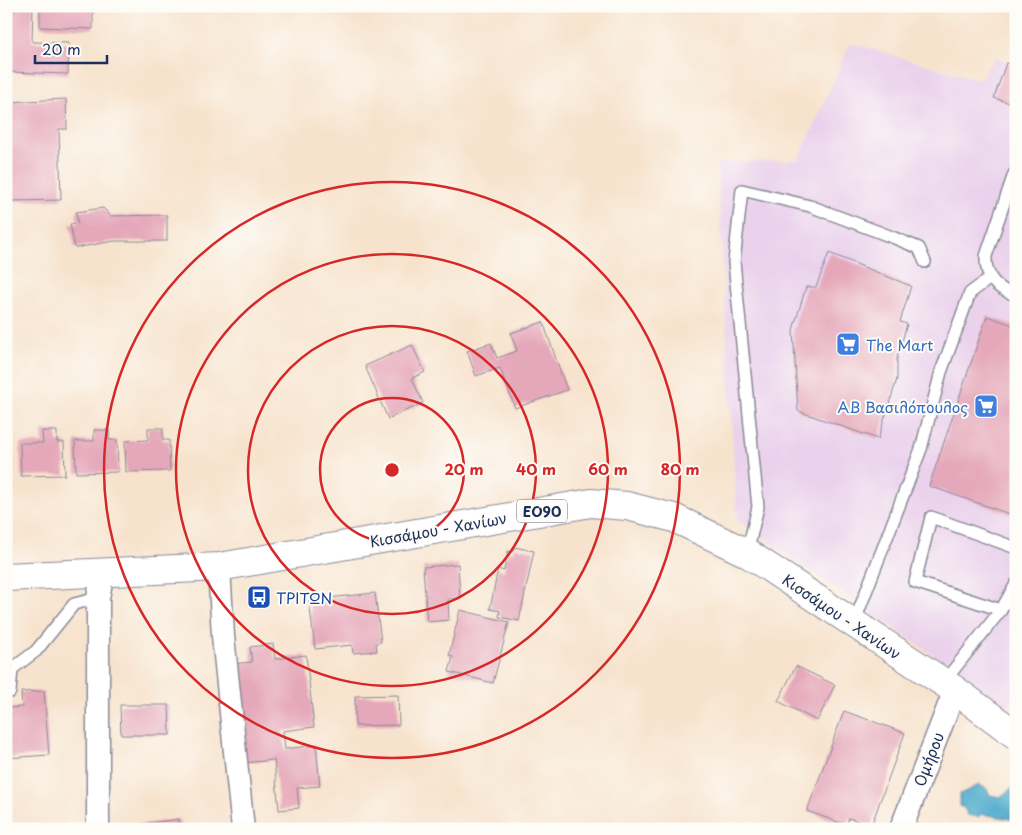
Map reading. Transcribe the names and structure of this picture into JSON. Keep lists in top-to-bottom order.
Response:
{
  "streets": {
    "main road": ["ΕΟ90", "Κισσάμου - Χανίων"],
    "street": ["Ομήρου"]
  },
  "crossings": [
    ["Κισσάμου - Χανίων", "Ομήρου"]
  ],
  "places": {
    "supermarket": ["The Mart", "ΑΒ Βασιλόπουλος"],
    "bus stop": ["ΤΡΙΤΩΝ"]
  },
  "scale_bar": "20 m",
  "rings": [
    "20 m",
    "40 m",
    "60 m",
    "80 m"
  ]
}
